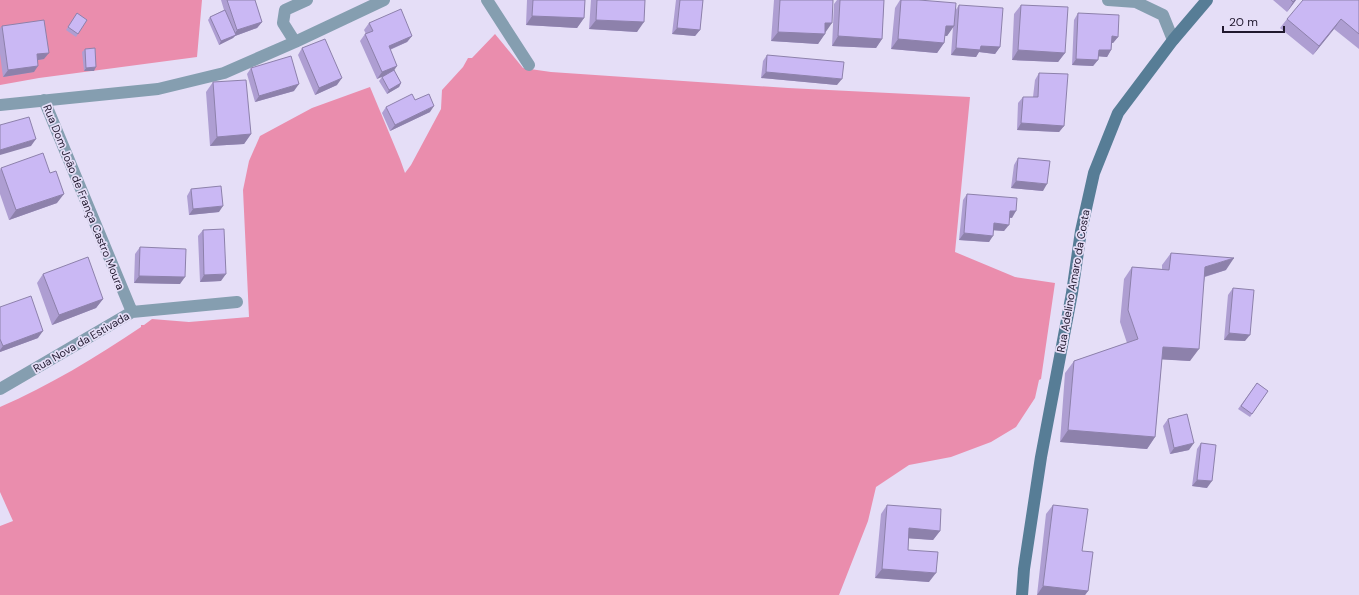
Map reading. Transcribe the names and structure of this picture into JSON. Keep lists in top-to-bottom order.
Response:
{
  "streets": {
    "street": ["Rua Dom João de França Castro Moura", "Rua Adelino Amaro da Costa", "Rua Nova da Estivada"]
  },
  "crossings": [
    ["Rua Dom João de França Castro Moura", "Rua Nova da Estivada"]
  ],
  "scale_bar": "20 m"
}
